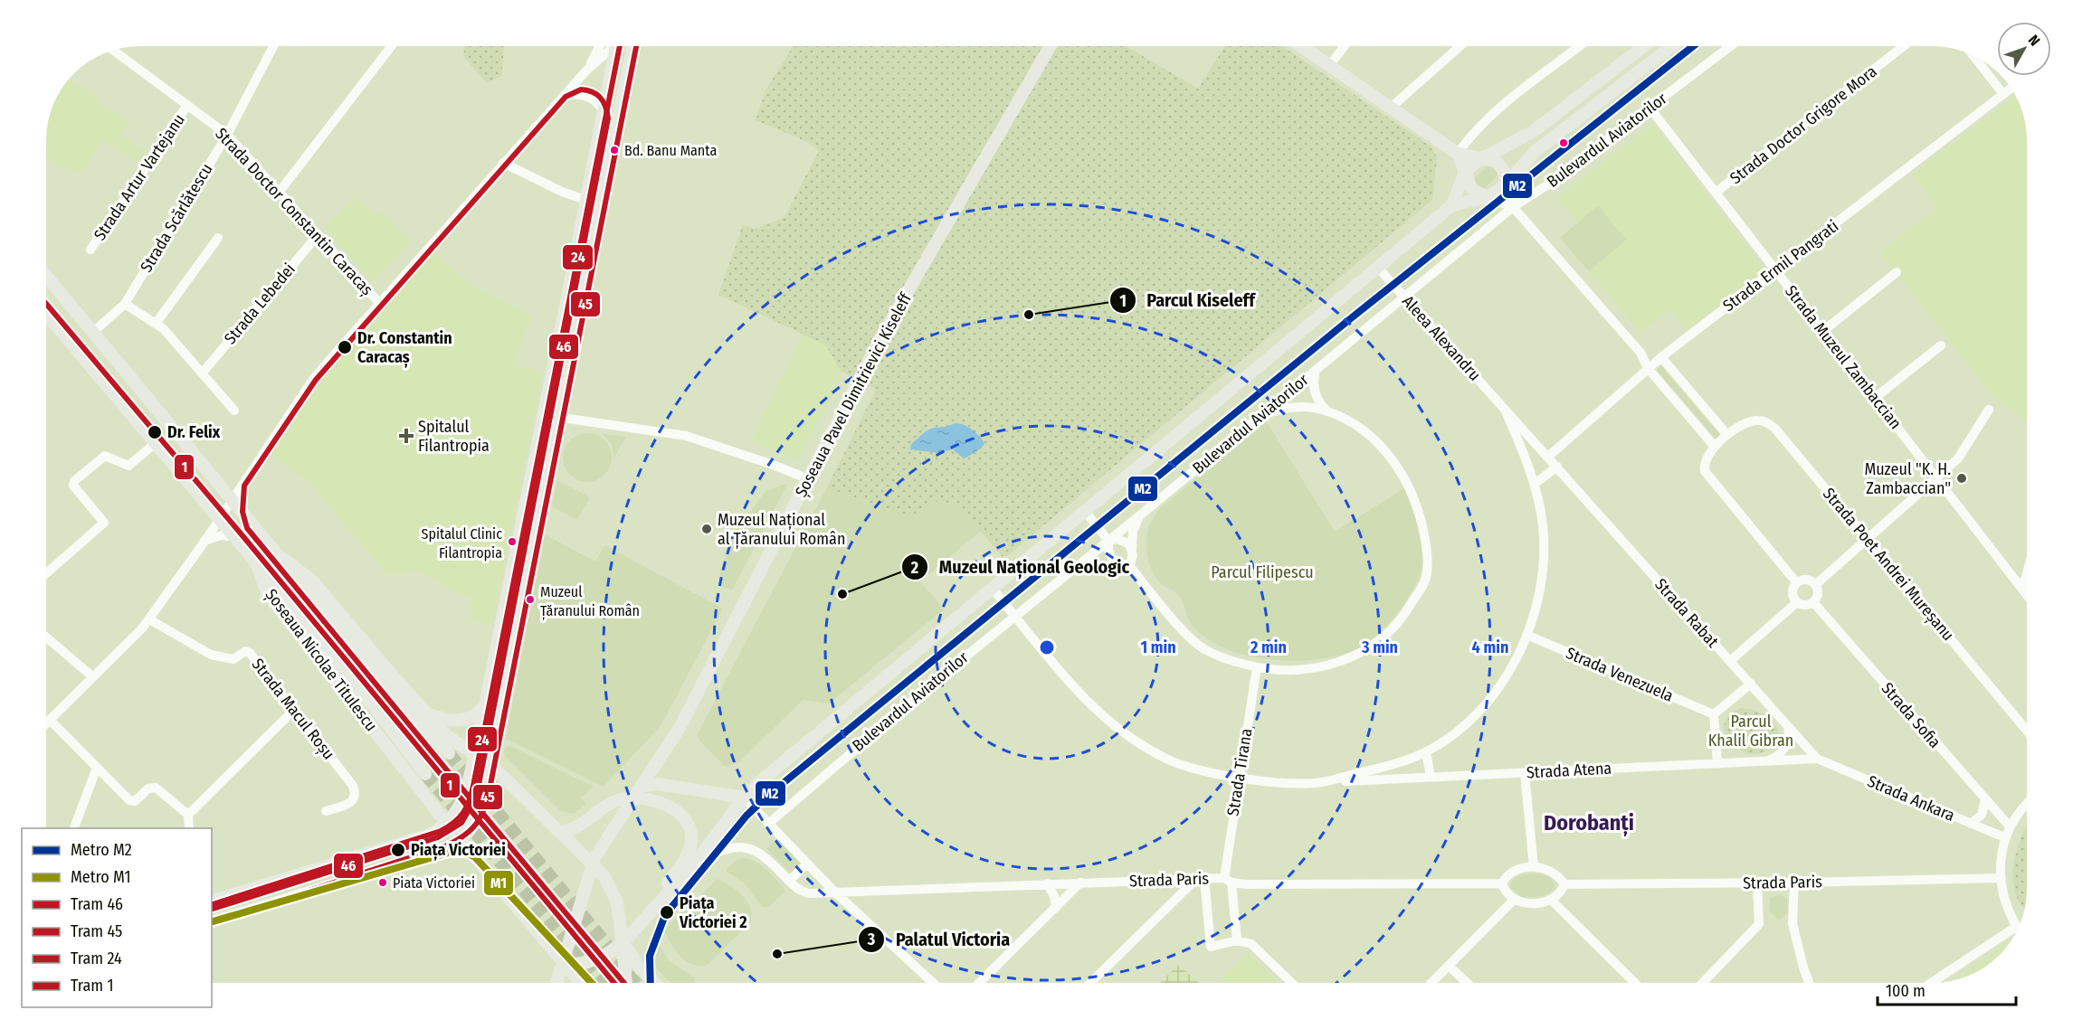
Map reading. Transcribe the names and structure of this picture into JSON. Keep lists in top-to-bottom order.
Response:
{
  "streets": {
    "main road": ["Bulevardul Aviatorilor", "Șoseaua Pavel Dimitrievici Kiseleff", "Șoseaua Nicolae Titulescu"],
    "street": [
      "Strada Doctor Grigore Mora",
      "Strada Artur Vartejanu",
      "Strada Doctor Constantin Caracaș",
      "Strada Scărlătescu",
      "Strada Ermil Pangrati",
      "Strada Lebedei",
      "Aleea Alexandru",
      "Strada Muzeul Zambaccian",
      "Strada Poet Andrei Mureșanu",
      "Strada Rabat",
      "Strada Venezuela",
      "Strada Macul Roșu",
      "Strada Sofia",
      "Strada Atena",
      "Strada Tirana",
      "Strada Ankara",
      "Strada Paris"
    ]
  },
  "crossings": [
    ["Strada Doctor Grigore Mora", "Strada Muzeul Zambaccian"],
    ["Bulevardul Aviatorilor", "Aleea Alexandru"],
    ["Bulevardul Aviatorilor", "Strada Muzeul Zambaccian"],
    ["Strada Artur Vartejanu", "Strada Doctor Constantin Caracaș"],
    ["Strada Doctor Constantin Caracaș", "Strada Scărlătescu"],
    ["Strada Doctor Constantin Caracaș", "Strada Lebedei"],
    ["Strada Ermil Pangrati", "Aleea Alexandru"],
    ["Strada Ermil Pangrati", "Strada Muzeul Zambaccian"],
    ["Strada Ermil Pangrati", "Strada Rabat"],
    ["Aleea Alexandru", "Strada Rabat"],
    ["Strada Rabat", "Strada Atena"],
    ["Strada Rabat", "Strada Ankara"],
    ["Strada Atena", "Strada Ankara"],
    ["Strada Tirana", "Strada Paris"]
  ],
  "districts": ["Dorobanți"],
  "parks": ["Parcul Filipescu", "Parcul Khalil Gibran"],
  "places": {
    "other": [
      "Bd. Banu Manta",
      "Parcul Kiseleff",
      "Dr. Constantin Caracaș",
      "Dr. Felix",
      "Muzeul \"K. H. Zambaccian\"",
      "Muzeul Național al Țăranului Român",
      "Spitalul Clinic Filantropia",
      "Muzeul Național Geologic",
      "Muzeul Țăranului Român",
      "Piața Victoriei",
      "Piata Victoriei",
      "Piața Victoriei 2",
      "Palatul Victoria"
    ],
    "health": ["Spitalul Filantropia"]
  },
  "lines": [
    "metro line M2",
    "tram line 45",
    "tram line 24",
    "tram line 46",
    "tram line 1",
    "metro line M1"
  ],
  "legend": [
    "Metro M2",
    "Metro M1",
    "Tram 46",
    "Tram 45",
    "Tram 24",
    "Tram 1"
  ],
  "scale_bar": "100 m",
  "north": "top right",
  "rings": [
    "1 min",
    "2 min",
    "3 min",
    "4 min"
  ]
}
